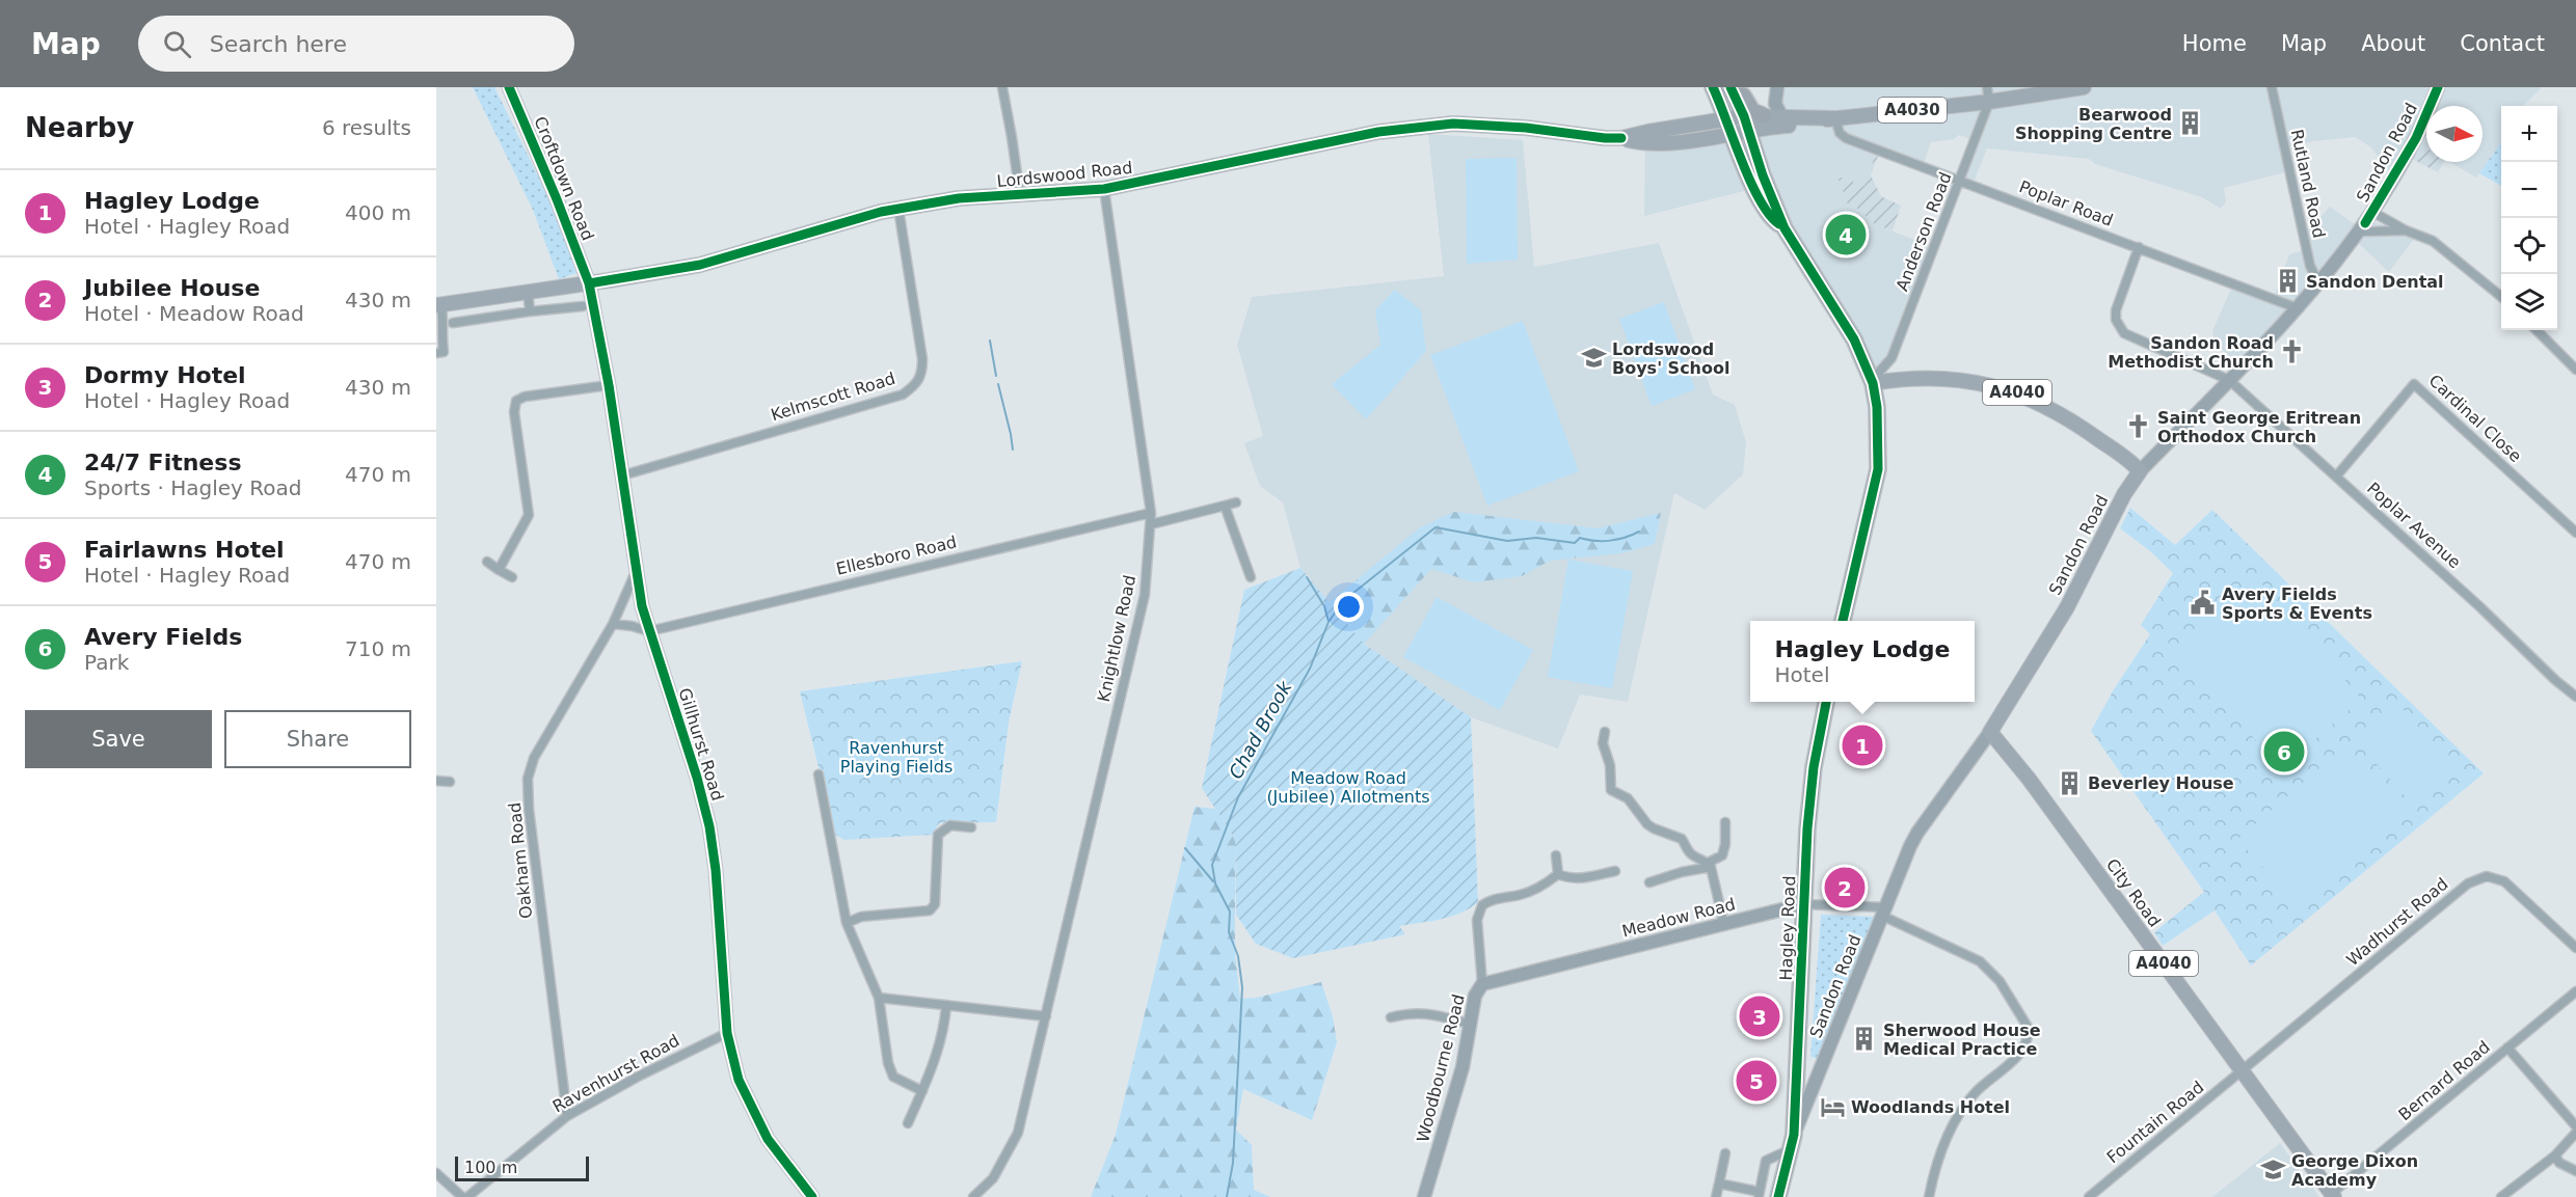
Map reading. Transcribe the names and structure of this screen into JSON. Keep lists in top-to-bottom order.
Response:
{
  "streets": {
    "highway": ["Hagley Road"],
    "main road": [
      "A4030",
      "Sandon Road",
      "Lordswood Road",
      "A4040",
      "City Road"
    ],
    "street": [
      "Croftdown Road",
      "Rutland Road",
      "Poplar Road",
      "Anderson Road",
      "Kelmscott Road",
      "Cardinal Close",
      "Poplar Avenue",
      "Ellesboro Road",
      "Knightlow Road",
      "Gillhurst Road",
      "Oakham Road",
      "Meadow Road",
      "Wadhurst Road",
      "Woodbourne Road",
      "Ravenhurst Road",
      "Bernard Road",
      "Fountain Road"
    ]
  },
  "crossings": [
    ["A4030", "Lordswood Road"],
    ["A4030", "Poplar Road"],
    ["A4030", "Anderson Road"],
    ["Sandon Road", "Rutland Road"],
    ["Sandon Road", "Poplar Road"],
    ["Sandon Road", "A4040"],
    ["Sandon Road", "Poplar Avenue"],
    ["Sandon Road", "City Road"],
    ["Sandon Road", "Meadow Road"],
    ["Sandon Road", "Hagley Road"],
    ["Lordswood Road", "Croftdown Road"],
    ["Lordswood Road", "Kelmscott Road"],
    ["Lordswood Road", "Knightlow Road"],
    ["Lordswood Road", "Gillhurst Road"],
    ["Croftdown Road", "Gillhurst Road"],
    ["Poplar Road", "Anderson Road"],
    ["Poplar Road", "Poplar Avenue"],
    ["Anderson Road", "A4040"],
    ["Kelmscott Road", "Gillhurst Road"],
    ["Cardinal Close", "Poplar Avenue"],
    ["Ellesboro Road", "Knightlow Road"],
    ["Ellesboro Road", "Gillhurst Road"],
    ["Gillhurst Road", "Oakham Road"],
    ["Gillhurst Road", "Ravenhurst Road"],
    ["Oakham Road", "Ravenhurst Road"],
    ["City Road", "Wadhurst Road"],
    ["City Road", "Bernard Road"],
    ["City Road", "Fountain Road"],
    ["Meadow Road", "Hagley Road"],
    ["Meadow Road", "Woodbourne Road"],
    ["Wadhurst Road", "Fountain Road"]
  ],
  "water": ["Chad Brook"],
  "parks": ["Ravenhurst Playing Fields", "Meadow Road (Jubilee) Allotments"],
  "places": {
    "building": [
      "Bearwood Shopping Centre",
      "Sandon Dental",
      "Beverley House",
      "Sherwood House Medical Practice"
    ],
    "church": ["Sandon Road Methodist Church", "Saint George Eritrean Orthodox Church"],
    "school or university": ["Lordswood Boys' School", "George Dixon Academy"],
    "public building": ["Avery Fields Sports & Events"],
    "hotel": ["Woodlands Hotel"]
  },
  "scale_bar": "100 m",
  "north": "right",
  "page": {
    "header": "Map",
    "search": "Search here",
    "nav": [
      "Home",
      "Map",
      "About",
      "Contact"
    ],
    "heading": ["Nearby", "6 results"],
    "map_buttons": ["+", "−"],
    "list": [
      {
        "mark": "1",
        "name": "Hagley Lodge",
        "note": "Hotel · Hagley Road",
        "value": "400 m"
      },
      {
        "mark": "2",
        "name": "Jubilee House",
        "note": "Hotel · Meadow Road",
        "value": "430 m"
      },
      {
        "mark": "3",
        "name": "Dormy Hotel",
        "note": "Hotel · Hagley Road",
        "value": "430 m"
      },
      {
        "mark": "4",
        "name": "24/7 Fitness",
        "note": "Sports · Hagley Road",
        "value": "470 m"
      },
      {
        "mark": "5",
        "name": "Fairlawns Hotel",
        "note": "Hotel · Hagley Road",
        "value": "470 m"
      },
      {
        "mark": "6",
        "name": "Avery Fields",
        "note": "Park",
        "value": "710 m"
      }
    ],
    "pins": [
      "4",
      "1",
      "6",
      "2",
      "3",
      "5"
    ],
    "popup": ["Hagley Lodge", "Hotel"],
    "buttons": ["Save", "Share"],
    "scale": "100 m"
  }
}
